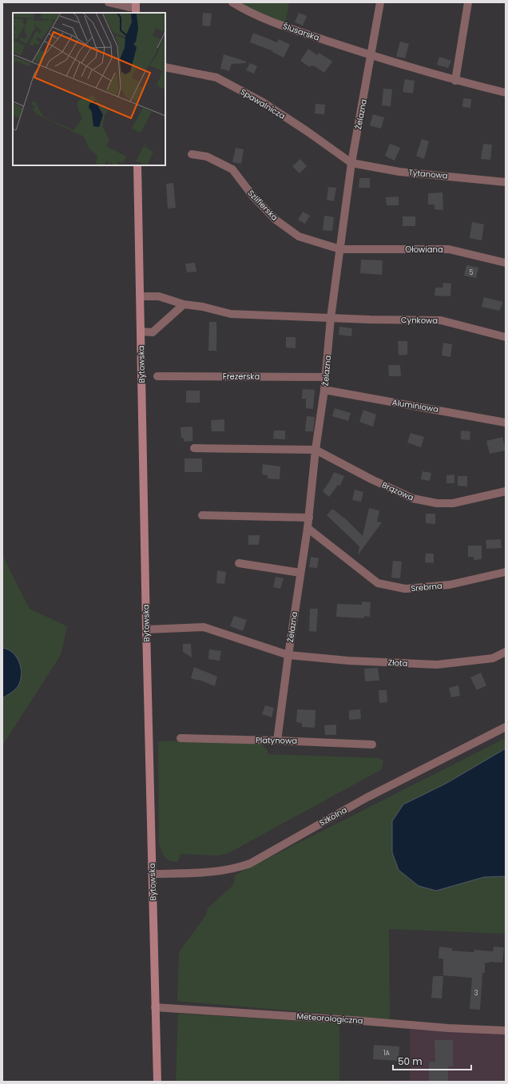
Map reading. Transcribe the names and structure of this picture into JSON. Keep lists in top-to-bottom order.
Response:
{
  "streets": {
    "main road": ["Bytowska"],
    "street": [
      "Ślusarska",
      "Spawalnicza",
      "Żelazna",
      "Tytanowa",
      "Szlifierska",
      "Ołowiana",
      "Cynkowa",
      "Frezerska",
      "Aluminiowa",
      "Brązowa",
      "Srebrna",
      "Złota",
      "Platynowa",
      "Szkolna",
      "Meteorologiczna"
    ]
  },
  "crossings": [
    ["Ślusarska", "Żelazna"],
    ["Spawalnicza", "Żelazna"],
    ["Spawalnicza", "Tytanowa"],
    ["Żelazna", "Tytanowa"],
    ["Żelazna", "Szlifierska"],
    ["Żelazna", "Ołowiana"],
    ["Żelazna", "Cynkowa"],
    ["Żelazna", "Frezerska"],
    ["Żelazna", "Aluminiowa"],
    ["Żelazna", "Brązowa"],
    ["Żelazna", "Srebrna"],
    ["Żelazna", "Złota"],
    ["Żelazna", "Platynowa"],
    ["Szlifierska", "Ołowiana"],
    ["Cynkowa", "Bytowska"],
    ["Bytowska", "Złota"],
    ["Bytowska", "Szkolna"],
    ["Bytowska", "Meteorologiczna"]
  ],
  "house_numbers": ["5", "3", "1A"],
  "scale_bar": "50 m"
}
